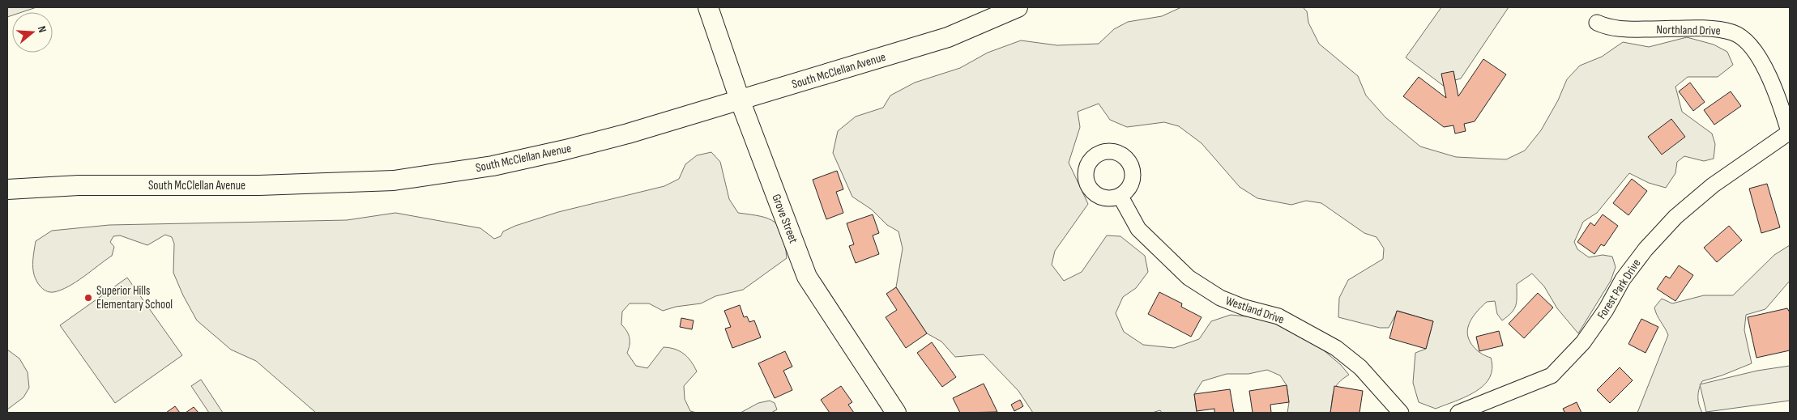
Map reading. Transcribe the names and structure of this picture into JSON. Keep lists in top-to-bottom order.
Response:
{
  "streets": {
    "main road": ["South McClellan Avenue", "Grove Street"],
    "street": ["Northland Drive", "Forest Park Drive", "Westland Drive"]
  },
  "crossings": [
    ["Northland Drive", "Forest Park Drive"],
    ["South McClellan Avenue", "Grove Street"]
  ],
  "places": ["Superior Hills Elementary School"],
  "north": "right"
}
